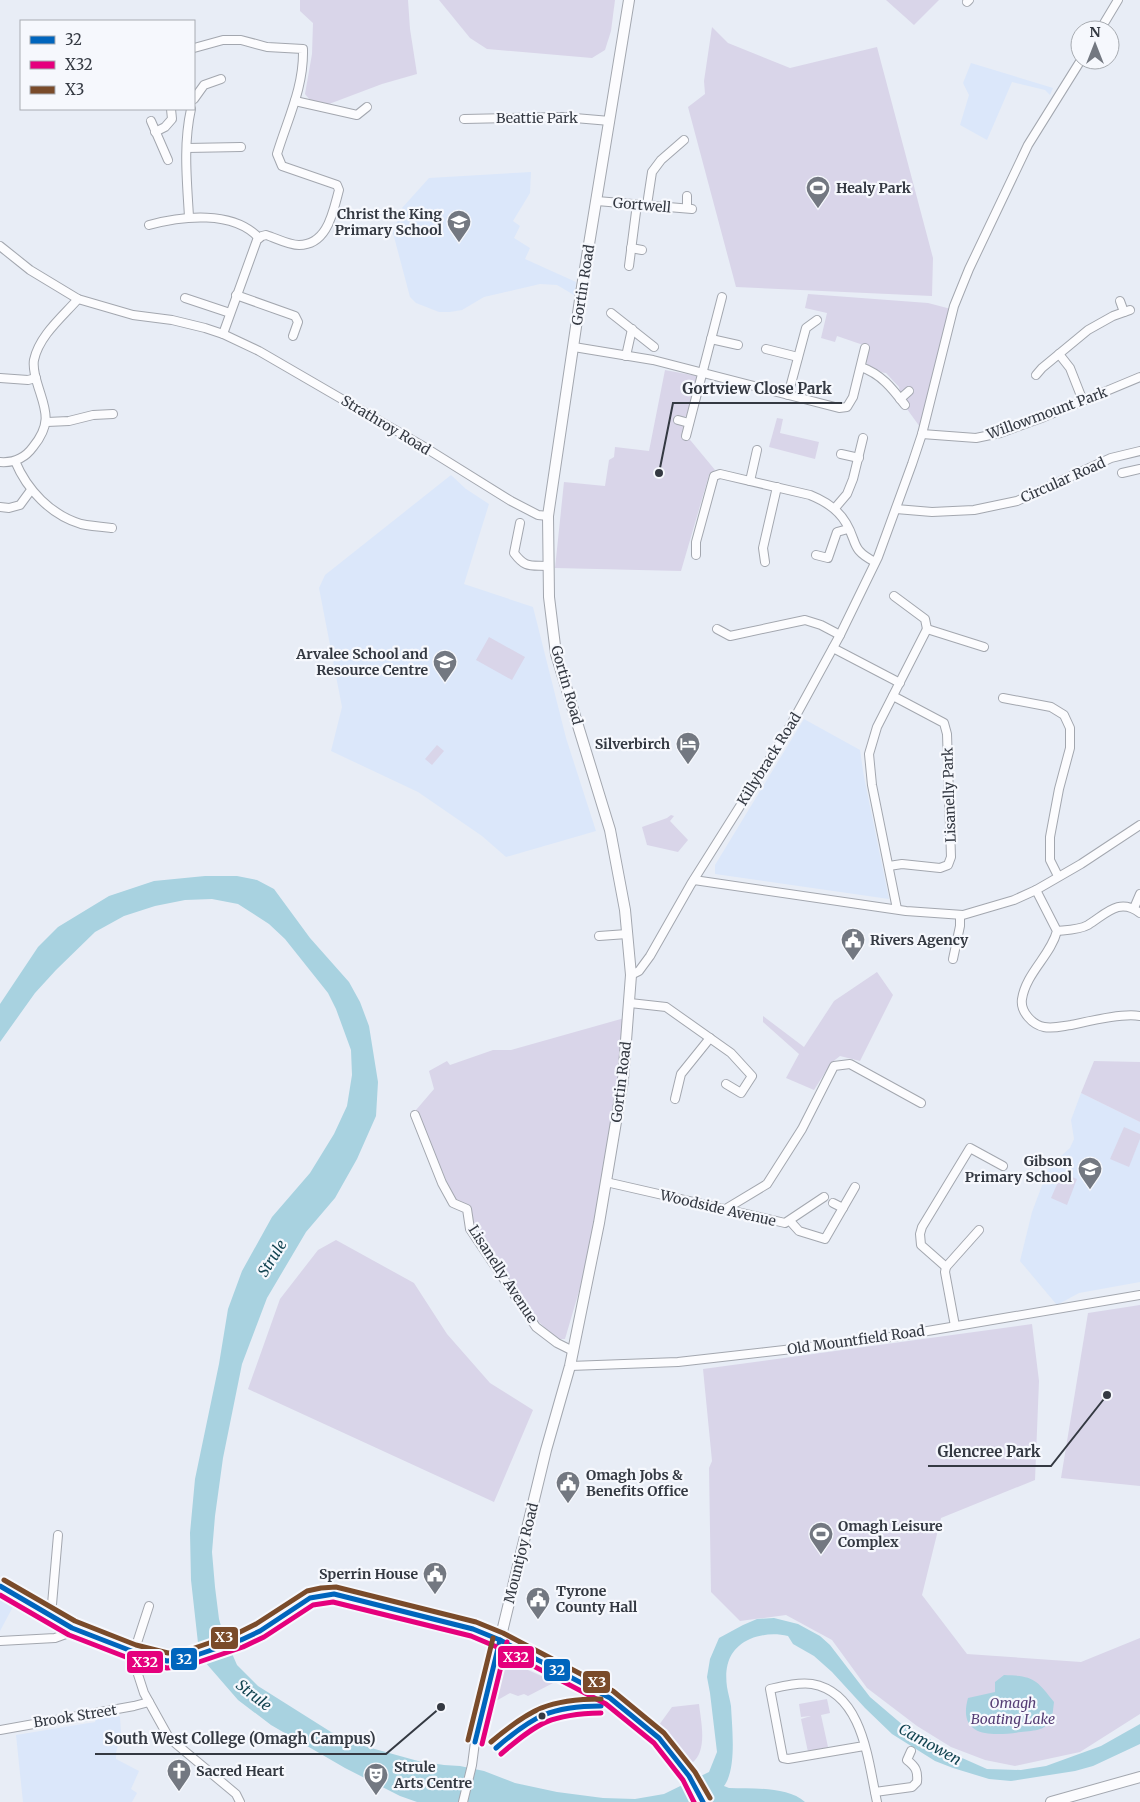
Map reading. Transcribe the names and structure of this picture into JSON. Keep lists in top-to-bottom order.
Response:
{
  "streets": {
    "main road": ["Gortin Road", "Mountjoy Road"],
    "street": [
      "Beattie Park",
      "Gortwell",
      "Willowmount Park",
      "Strathroy Road",
      "Circular Road",
      "Killybrack Road",
      "Lisanelly Park",
      "Woodside Avenue",
      "Lisanelly Avenue",
      "Old Mountfield Road",
      "Brook Street"
    ]
  },
  "crossings": [
    ["Beattie Park", "Gortin Road"],
    ["Gortwell", "Gortin Road"],
    ["Gortin Road", "Strathroy Road"],
    ["Gortin Road", "Killybrack Road"],
    ["Gortin Road", "Woodside Avenue"],
    ["Gortin Road", "Lisanelly Avenue"],
    ["Gortin Road", "Old Mountfield Road"],
    ["Gortin Road", "Mountjoy Road"],
    ["Willowmount Park", "Killybrack Road"],
    ["Circular Road", "Killybrack Road"],
    ["Old Mountfield Road", "Mountjoy Road"]
  ],
  "water": ["Strule", "Camowen"],
  "parks": ["Omagh Boating Lake"],
  "places": {
    "sports": ["Healy Park", "Omagh Leisure Complex"],
    "school or university": ["Christ the King Primary School", "Arvalee School and Resource Centre", "Gibson Primary School"],
    "other": ["Gortview Close Park", "Glencree Park", "South West College (Omagh Campus)"],
    "hotel": ["Silverbirch"],
    "public building": [
      "Rivers Agency",
      "Omagh Jobs & Benefits Office",
      "Sperrin House",
      "Tyrone County Hall"
    ],
    "church": ["Sacred Heart"],
    "theatre": ["Strule Arts Centre"]
  },
  "lines": ["transit line X3", "transit line 32", "transit line X32"],
  "legend": ["32", "X32", "X3"],
  "north": "top"
}
